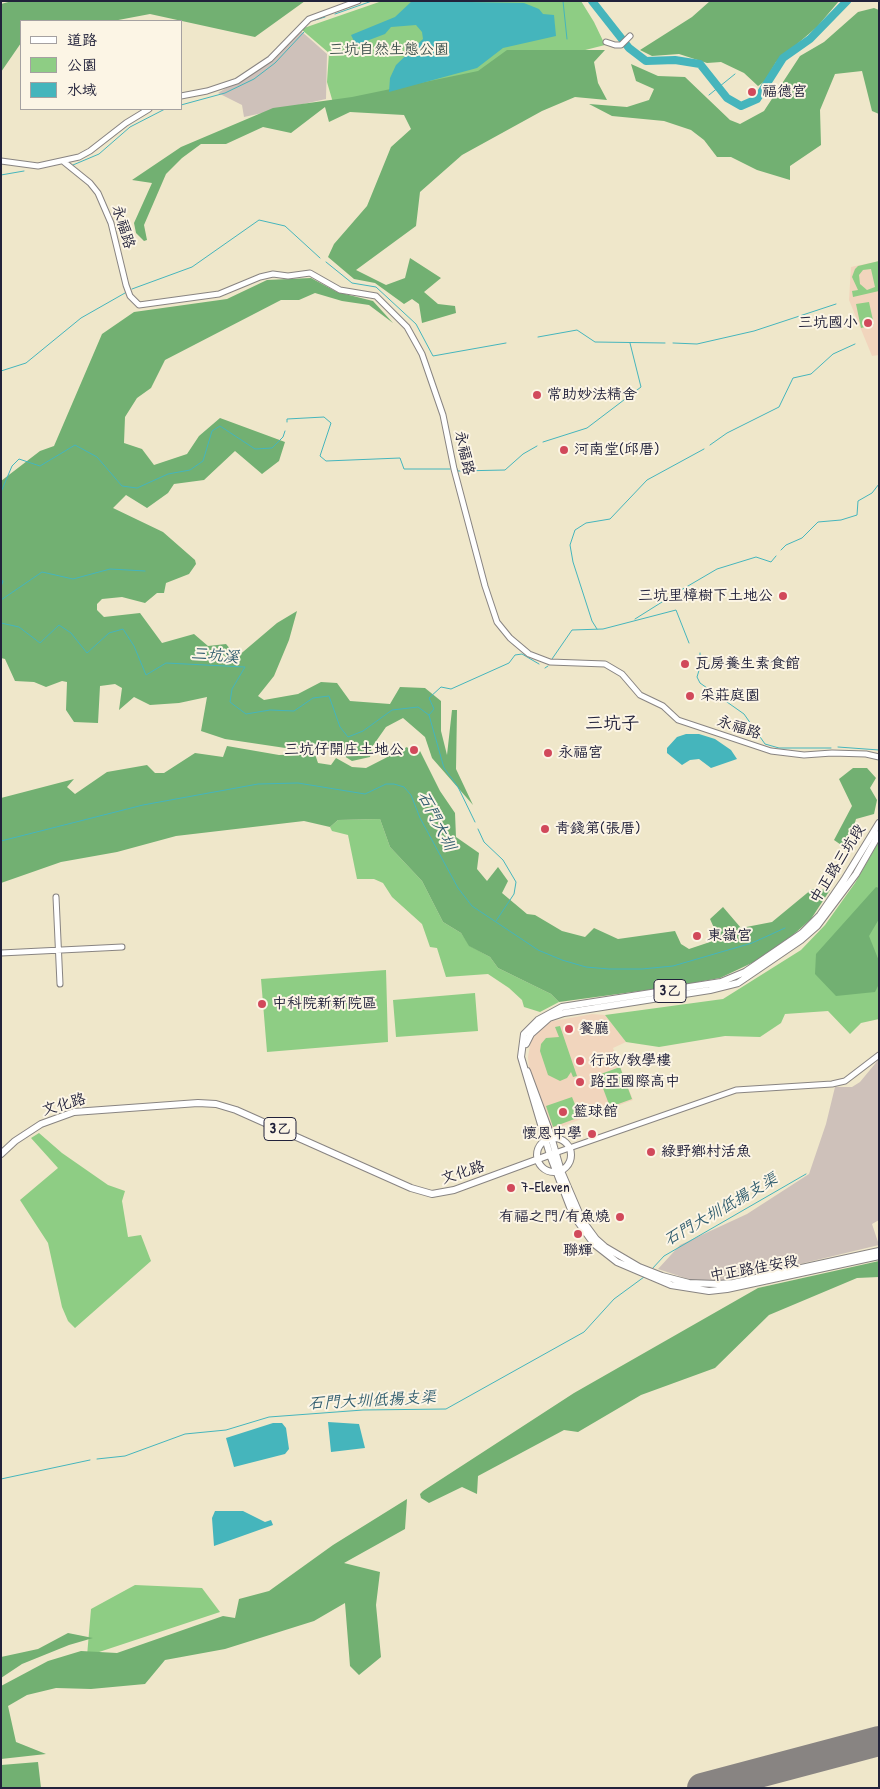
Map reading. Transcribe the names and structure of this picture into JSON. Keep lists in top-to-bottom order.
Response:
{
  "streets": {
    "main road": [
      "中正路三坑段",
      "3乙",
      "文化路",
      "中正路佳安段"
    ],
    "street": ["永福路"]
  },
  "crossings": [
    ["中正路三坑段", "文化路"],
    ["中正路三坑段", "中正路佳安段"],
    ["文化路", "中正路佳安段"]
  ],
  "districts": ["三坑子"],
  "water": ["三坑溪", "石門大圳", "石門大圳低揚支渠"],
  "parks": ["三坑自然生態公園"],
  "places": [
    "福德宮",
    "三坑國小",
    "常助妙法精舍",
    "河南堂(邱厝)",
    "三坑里樟樹下土地公",
    "瓦房養生素食館",
    "采莊庭園",
    "三坑仔開庄土地公",
    "永福宮",
    "青錢第(張厝)",
    "東嶺宮",
    "中科院新新院區",
    "餐廳",
    "行政/教學樓",
    "路亞國際高中",
    "籃球館",
    "懷恩中學",
    "綠野鄉村活魚",
    "7-Eleven",
    "有福之門/有魚燒",
    "聯輝"
  ],
  "legend": ["道路", "公園", "水域"]
}
